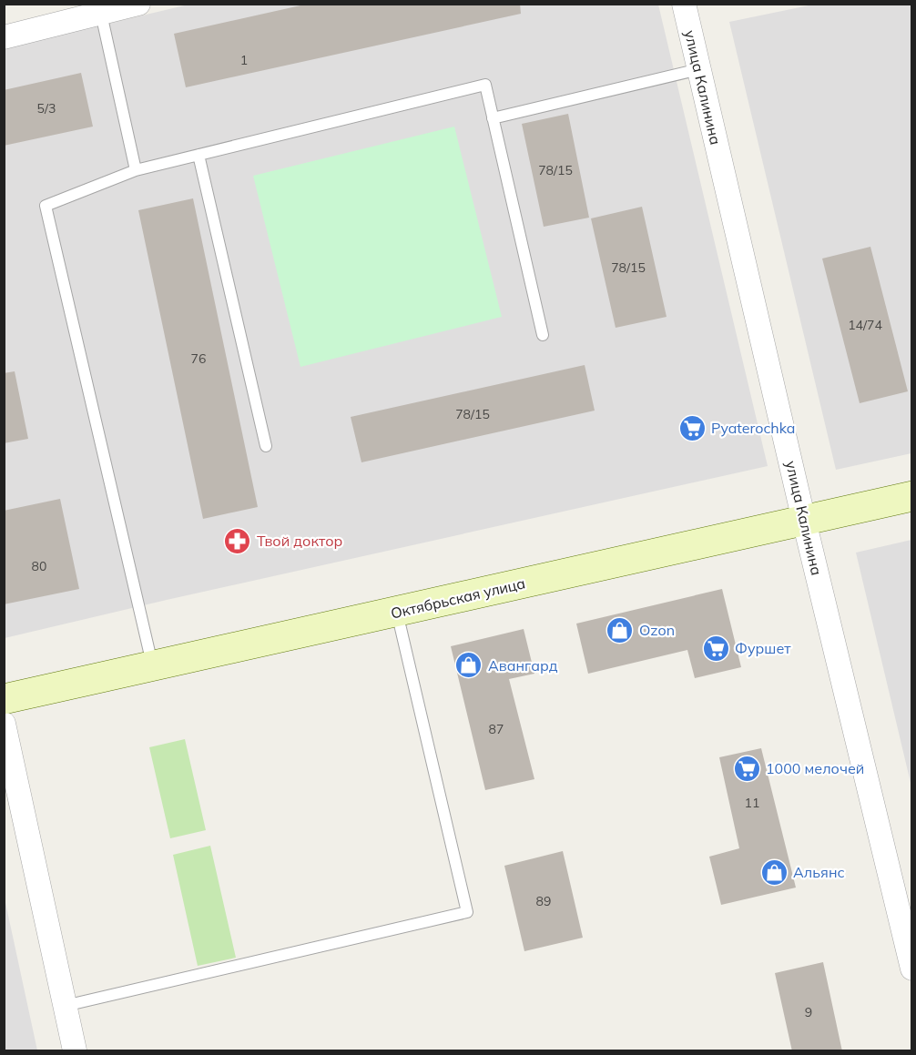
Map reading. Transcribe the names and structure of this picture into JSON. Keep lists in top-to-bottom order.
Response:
{
  "streets": {
    "main road": ["Октябрьская улица"],
    "street": ["улица Калинина"]
  },
  "crossings": [
    ["улица Калинина", "Октябрьская улица"]
  ],
  "places": {
    "supermarket": ["Pyaterochka", "Фуршет", "1000 мелочей"],
    "pharmacy": ["Твой доктор"],
    "shop": ["Ozon", "Авангард", "Альянс"]
  },
  "house_numbers": [
    "1",
    "5/3",
    "78/15",
    "78/15",
    "14/74",
    "76",
    "78/15",
    "80",
    "87",
    "11",
    "89",
    "9"
  ]
}
